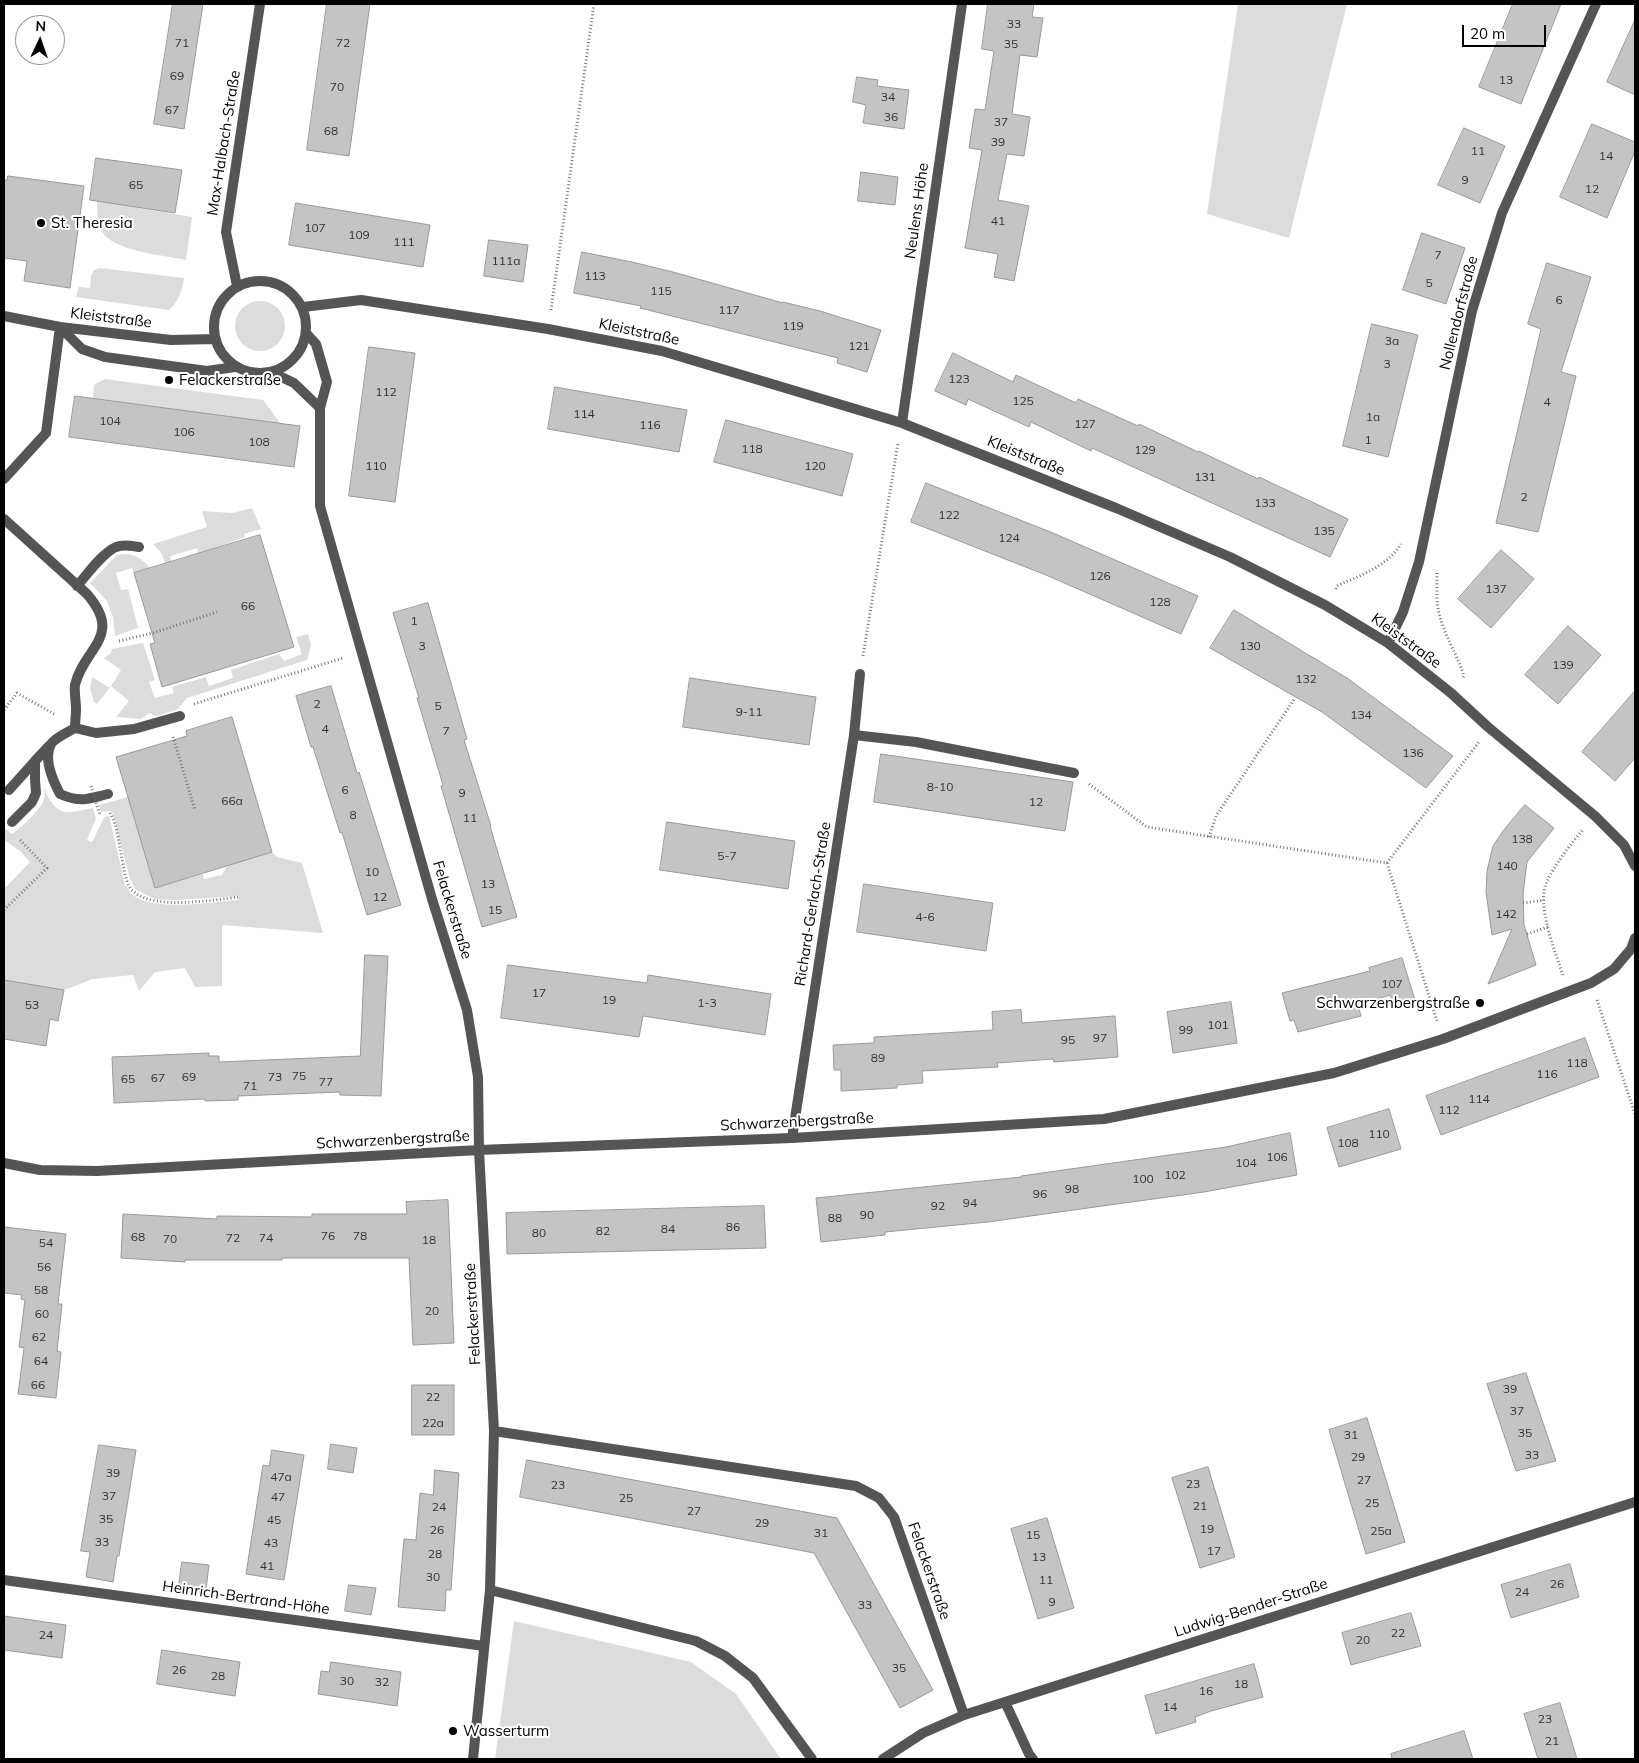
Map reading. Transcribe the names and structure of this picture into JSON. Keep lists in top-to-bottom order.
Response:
{
  "streets": {
    "street": [
      "Max-Halbach-Straße",
      "Neulens Höhe",
      "Nollendorfstraße",
      "Kleiststraße",
      "Richard-Gerlach-Straße",
      "Felackerstraße",
      "Schwarzenbergstraße",
      "Heinrich-Bertrand-Höhe",
      "Ludwig-Bender-Straße"
    ]
  },
  "crossings": [
    ["Max-Halbach-Straße", "Kleiststraße"],
    ["Max-Halbach-Straße", "Felackerstraße"],
    ["Neulens Höhe", "Kleiststraße"],
    ["Nollendorfstraße", "Kleiststraße"],
    ["Kleiststraße", "Felackerstraße"],
    ["Richard-Gerlach-Straße", "Schwarzenbergstraße"],
    ["Felackerstraße", "Schwarzenbergstraße"],
    ["Felackerstraße", "Heinrich-Bertrand-Höhe"],
    ["Felackerstraße", "Ludwig-Bender-Straße"]
  ],
  "places": [
    "St. Theresia",
    "Felackerstraße",
    "Schwarzenbergstraße",
    "Wasserturm"
  ],
  "house_numbers": [
    "33",
    "71",
    "72",
    "35",
    "69",
    "13",
    "70",
    "34",
    "67",
    "36",
    "37",
    "68",
    "39",
    "11",
    "14",
    "9",
    "65",
    "12",
    "41",
    "107",
    "109",
    "111",
    "7",
    "111a",
    "113",
    "5",
    "115",
    "6",
    "117",
    "119",
    "3a",
    "121",
    "3",
    "123",
    "112",
    "125",
    "4",
    "114",
    "1a",
    "104",
    "127",
    "116",
    "106",
    "1",
    "108",
    "118",
    "129",
    "110",
    "120",
    "131",
    "2",
    "133",
    "122",
    "135",
    "124",
    "126",
    "137",
    "128",
    "66",
    "1",
    "3",
    "130",
    "139",
    "132",
    "2",
    "5",
    "9-11",
    "134",
    "4",
    "7",
    "136",
    "8-10",
    "6",
    "9",
    "66a",
    "12",
    "8",
    "11",
    "138",
    "5-7",
    "140",
    "10",
    "13",
    "12",
    "15",
    "142",
    "4-6",
    "107",
    "17",
    "19",
    "1-3",
    "53",
    "101",
    "99",
    "97",
    "95",
    "89",
    "118",
    "116",
    "75",
    "69",
    "73",
    "67",
    "65",
    "77",
    "71",
    "114",
    "112",
    "110",
    "108",
    "106",
    "104",
    "102",
    "100",
    "98",
    "96",
    "94",
    "92",
    "90",
    "88",
    "86",
    "84",
    "82",
    "80",
    "76",
    "78",
    "68",
    "72",
    "74",
    "70",
    "18",
    "54",
    "56",
    "58",
    "20",
    "60",
    "62",
    "64",
    "66",
    "39",
    "22",
    "37",
    "22a",
    "35",
    "31",
    "33",
    "29",
    "39",
    "47a",
    "27",
    "23",
    "23",
    "37",
    "47",
    "25",
    "25",
    "21",
    "24",
    "27",
    "35",
    "45",
    "29",
    "19",
    "26",
    "25a",
    "31",
    "15",
    "33",
    "43",
    "17",
    "28",
    "13",
    "41",
    "30",
    "11",
    "26",
    "24",
    "9",
    "33",
    "22",
    "24",
    "20",
    "35",
    "26",
    "28",
    "30",
    "32",
    "18",
    "16",
    "14",
    "23",
    "21"
  ],
  "scale_bar": "20 m",
  "north": "top"
}
